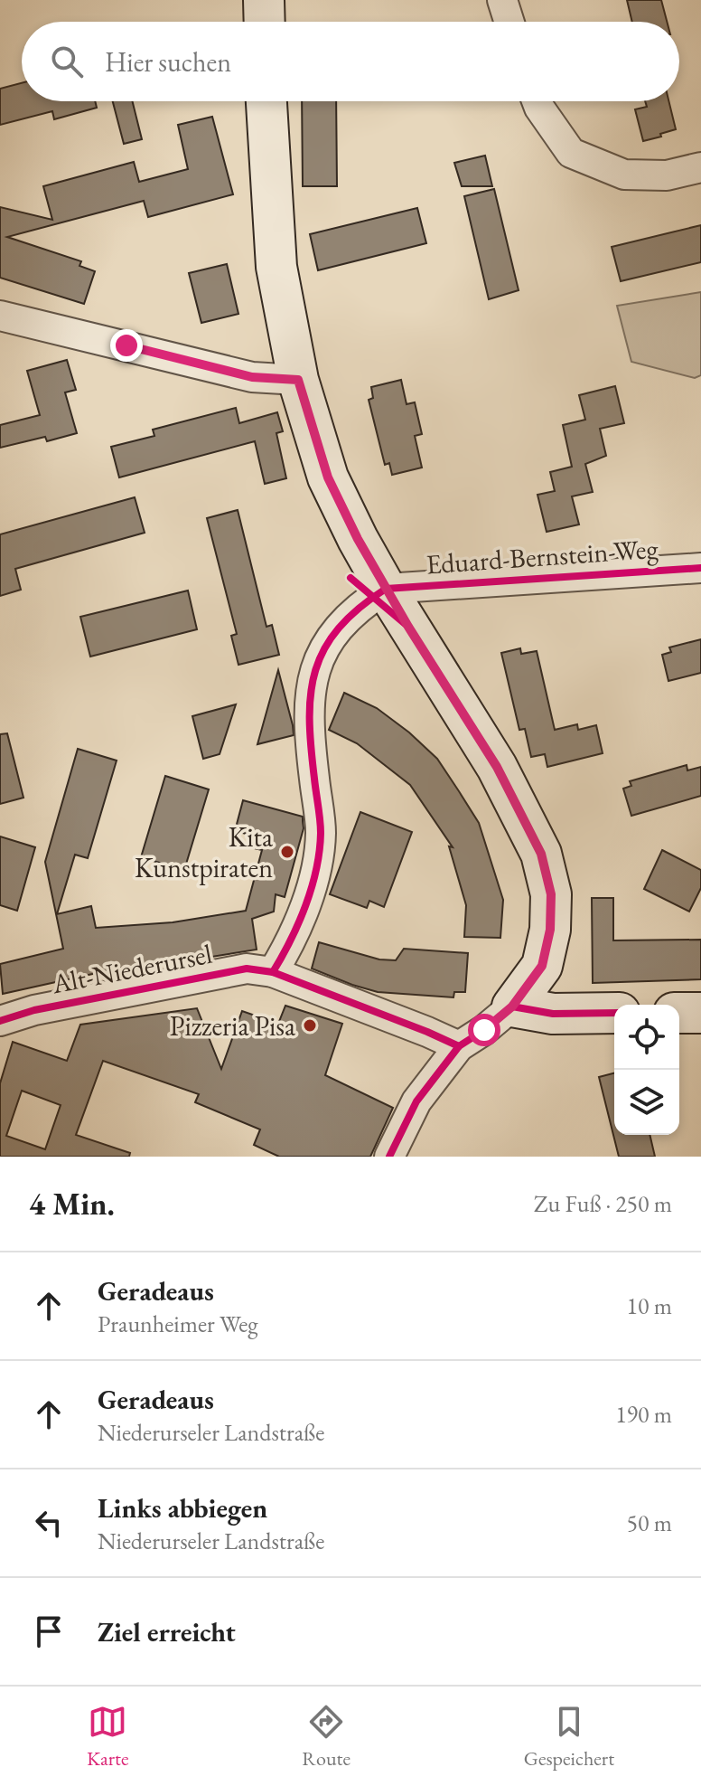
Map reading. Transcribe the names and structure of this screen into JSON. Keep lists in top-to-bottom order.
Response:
{
  "streets": {
    "street": ["Eduard-Bernstein-Weg", "Alt-Niederursel"]
  },
  "places": ["Kita Kunstpiraten", "Pizzeria Pisa"],
  "page": {
    "search": "Hier suchen",
    "heading": ["4 Min.", "Zu Fuß · 250 m"],
    "list": [
      ["Geradeaus", "Praunheimer Weg", "10 m"],
      ["Geradeaus", "Niederurseler Landstraße", "190 m"],
      ["Links abbiegen", "Niederurseler Landstraße", "50 m"],
      "Ziel erreicht"
    ],
    "nav": ["Karte", "Route", "Gespeichert"]
  }
}
